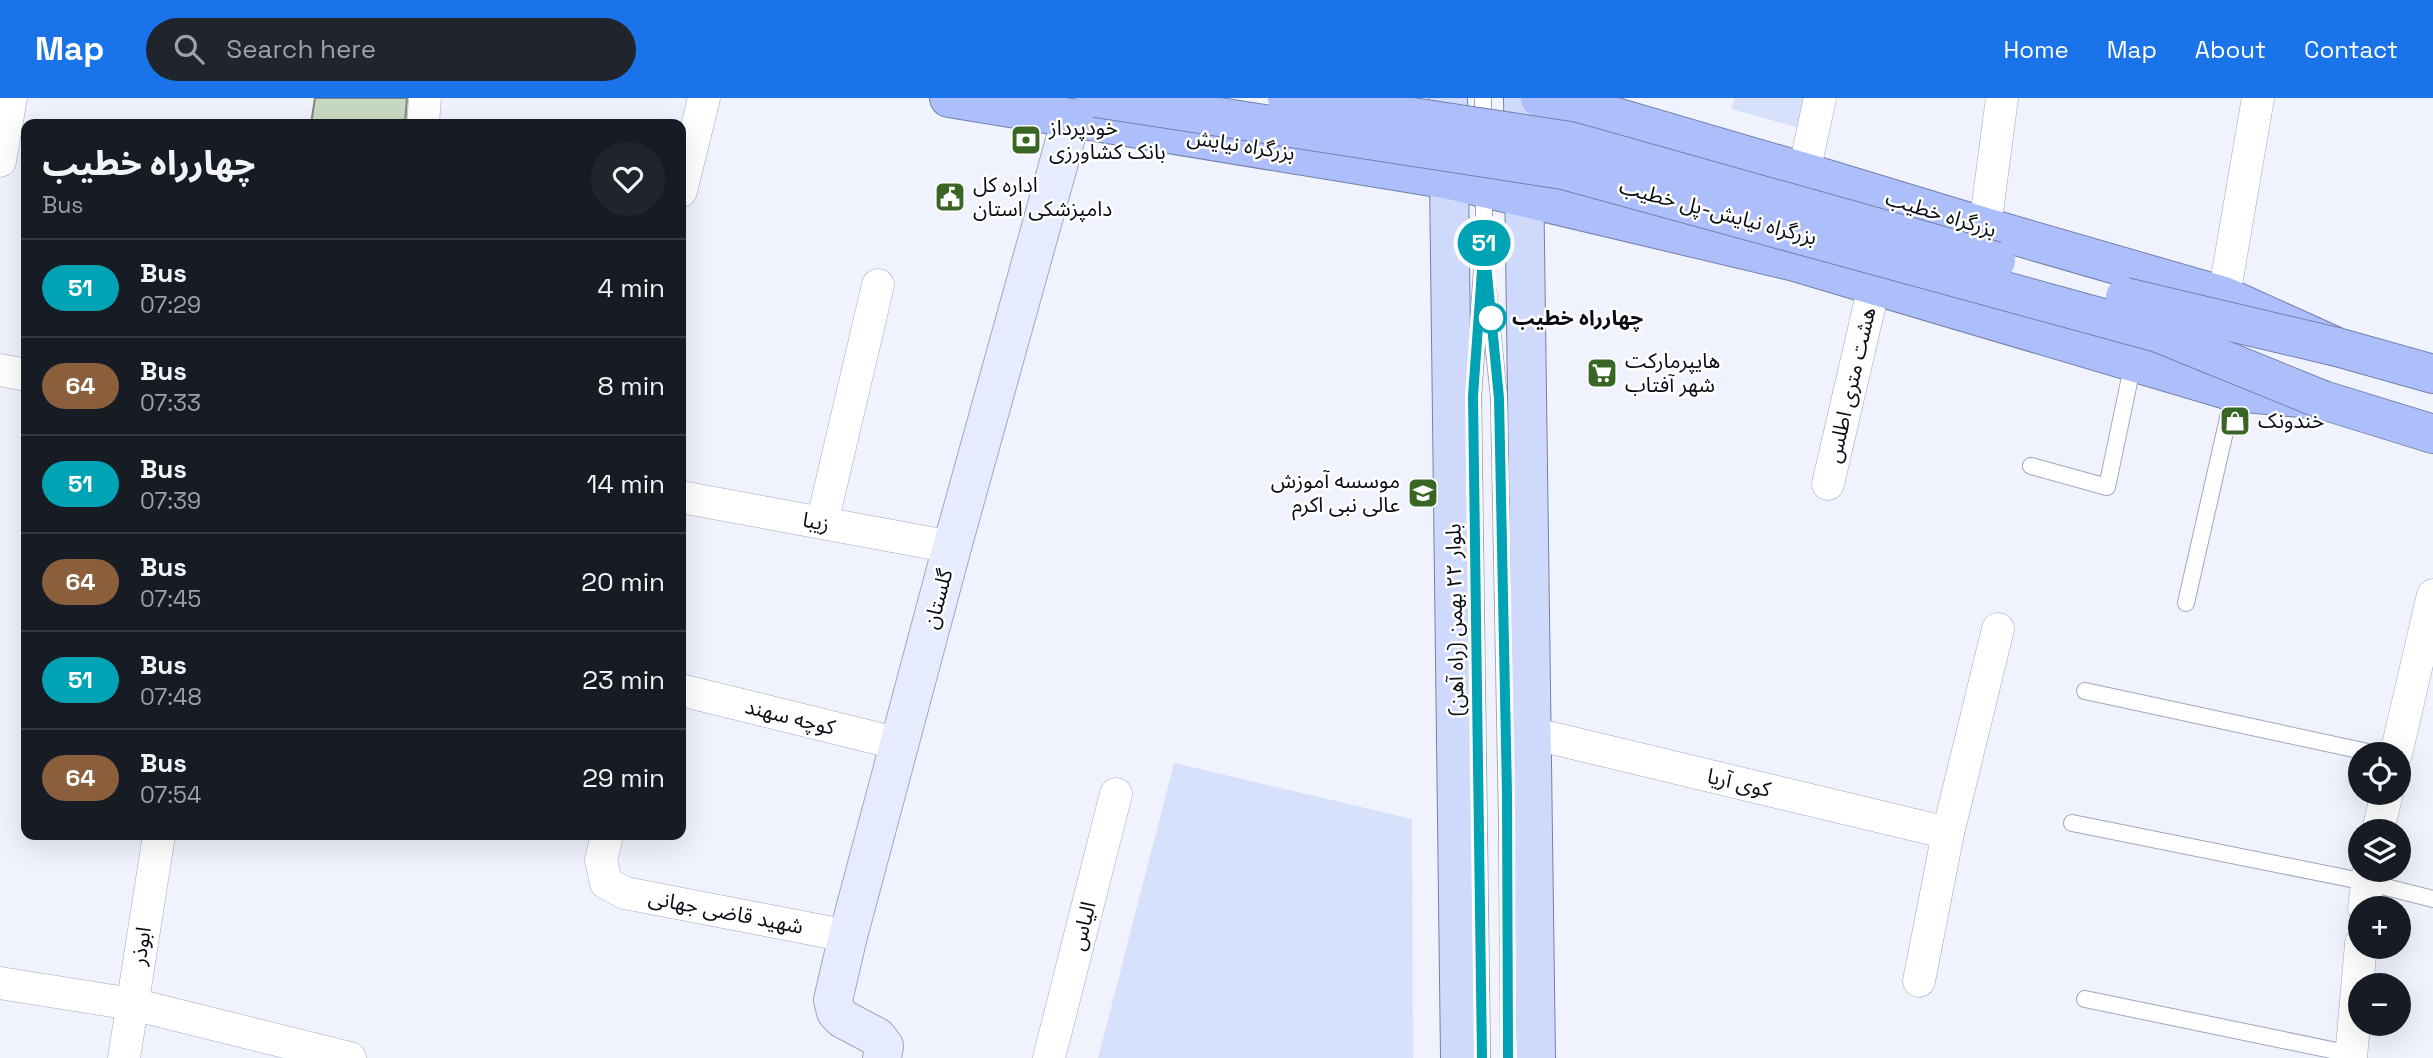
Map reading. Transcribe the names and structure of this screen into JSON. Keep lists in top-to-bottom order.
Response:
{
  "streets": {
    "highway": ["بزرگراه نیایش", "بزرگراه نیایش-پل خطیب", "بزرگراه خطیب"],
    "main road": ["بلوار ۲۲ بهمن (راه آهن)"],
    "street": [
      "هشت متری اطلس",
      "زیبا",
      "گلستان",
      "کوچه سهند",
      "کوی آریا",
      "شهید قاضی جهانی",
      "الیاس",
      "ابوذر"
    ]
  },
  "crossings": [
    ["بزرگراه نیایش", "بزرگراه نیایش-پل خطیب"],
    ["بزرگراه نیایش", "گلستان"],
    ["بزرگراه نیایش", "بلوار ۲۲ بهمن (راه آهن)"],
    ["بزرگراه نیایش-پل خطیب", "بزرگراه خطیب"],
    ["بزرگراه نیایش-پل خطیب", "گلستان"],
    ["زیبا", "گلستان"],
    ["گلستان", "کوچه سهند"],
    ["گلستان", "شهید قاضی جهانی"]
  ],
  "places": {
    "bank": ["خودپرداز بانک کشاورزی"],
    "public building": ["اداره کل دامپزشکی استان"],
    "other": ["چهارراه خطیب"],
    "supermarket": ["هایپرمارکت شهر آفتاب"],
    "shop": ["خندونک"],
    "school or university": ["موسسه آموزش عالی نبی اکرم"]
  },
  "lines": ["bus line 51"],
  "page": {
    "header": "Map",
    "search": "Search here",
    "nav": [
      "Home",
      "Map",
      "About",
      "Contact"
    ],
    "on_map": "51",
    "heading": ["چهارراه خطیب", "Bus"],
    "list": [
      {
        "mark": "51",
        "name": "Bus",
        "note": "07:29",
        "value": "4 min"
      },
      {
        "mark": "64",
        "name": "Bus",
        "note": "07:33",
        "value": "8 min"
      },
      {
        "mark": "51",
        "name": "Bus",
        "note": "07:39",
        "value": "14 min"
      },
      {
        "mark": "64",
        "name": "Bus",
        "note": "07:45",
        "value": "20 min"
      },
      {
        "mark": "51",
        "name": "Bus",
        "note": "07:48",
        "value": "23 min"
      },
      {
        "mark": "64",
        "name": "Bus",
        "note": "07:54",
        "value": "29 min"
      }
    ],
    "map_buttons": ["+", "−"]
  }
}
